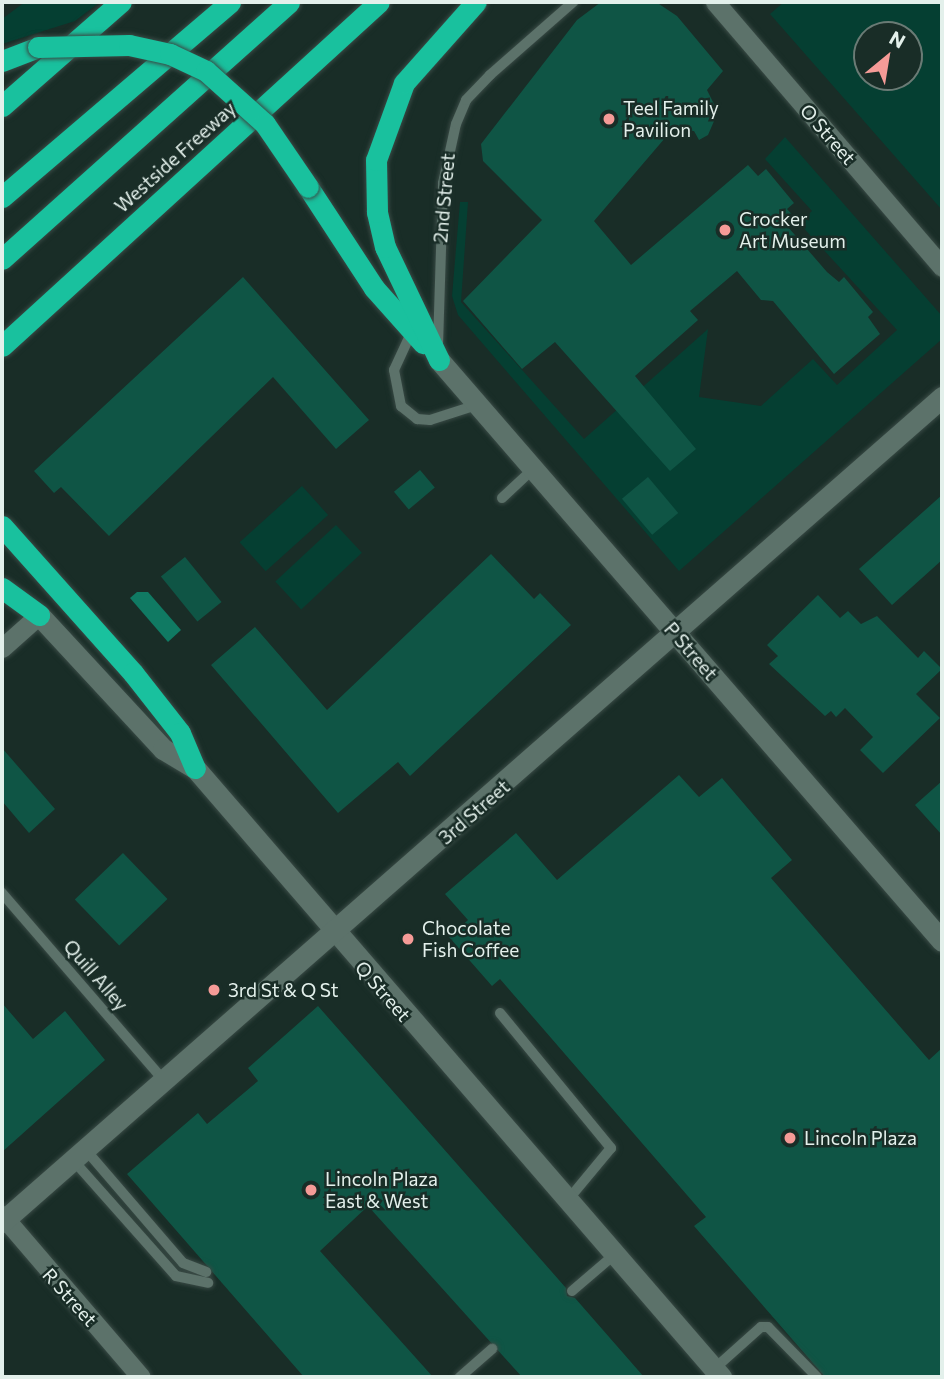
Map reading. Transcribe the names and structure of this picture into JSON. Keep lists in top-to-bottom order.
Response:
{
  "streets": {
    "highway": ["Westside Freeway"],
    "main road": ["P Street", "3rd Street", "Q Street"],
    "street": ["O Street", "R Street"],
    "lane": ["2nd Street", "Quill Alley"]
  },
  "crossings": [
    ["2nd Street", "P Street"],
    ["P Street", "3rd Street"],
    ["3rd Street", "Quill Alley"],
    ["3rd Street", "Q Street"],
    ["3rd Street", "R Street"]
  ],
  "places": [
    "Teel Family Pavilion",
    "Crocker Art Museum",
    "Chocolate Fish Coffee",
    "3rd St & Q St",
    "Lincoln Plaza",
    "Lincoln Plaza East & West"
  ],
  "north": "top right"
}
